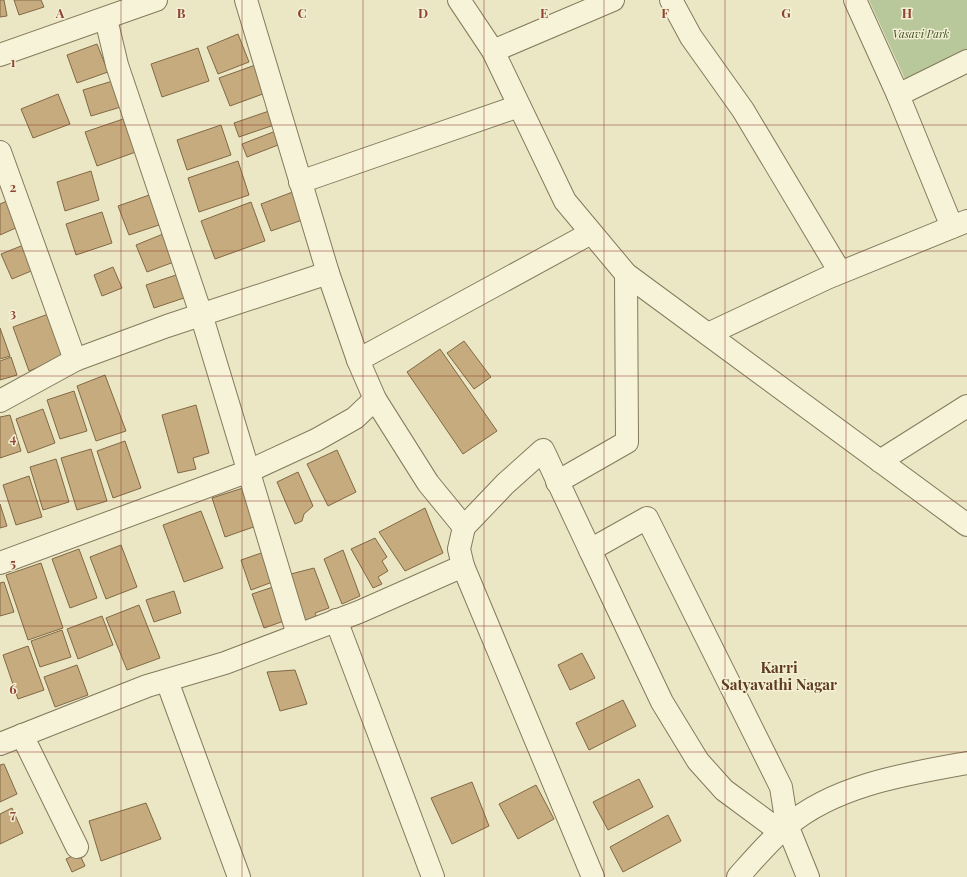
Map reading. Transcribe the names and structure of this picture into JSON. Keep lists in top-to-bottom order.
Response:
{
  "districts": ["Karri Satyavathi Nagar"],
  "parks": ["Vasavi Park"],
  "grid": {
    "columns": [
      "A",
      "B",
      "C",
      "D",
      "E",
      "F",
      "G",
      "H"
    ],
    "rows": [
      "1",
      "2",
      "3",
      "4",
      "5",
      "6",
      "7"
    ]
  }
}
